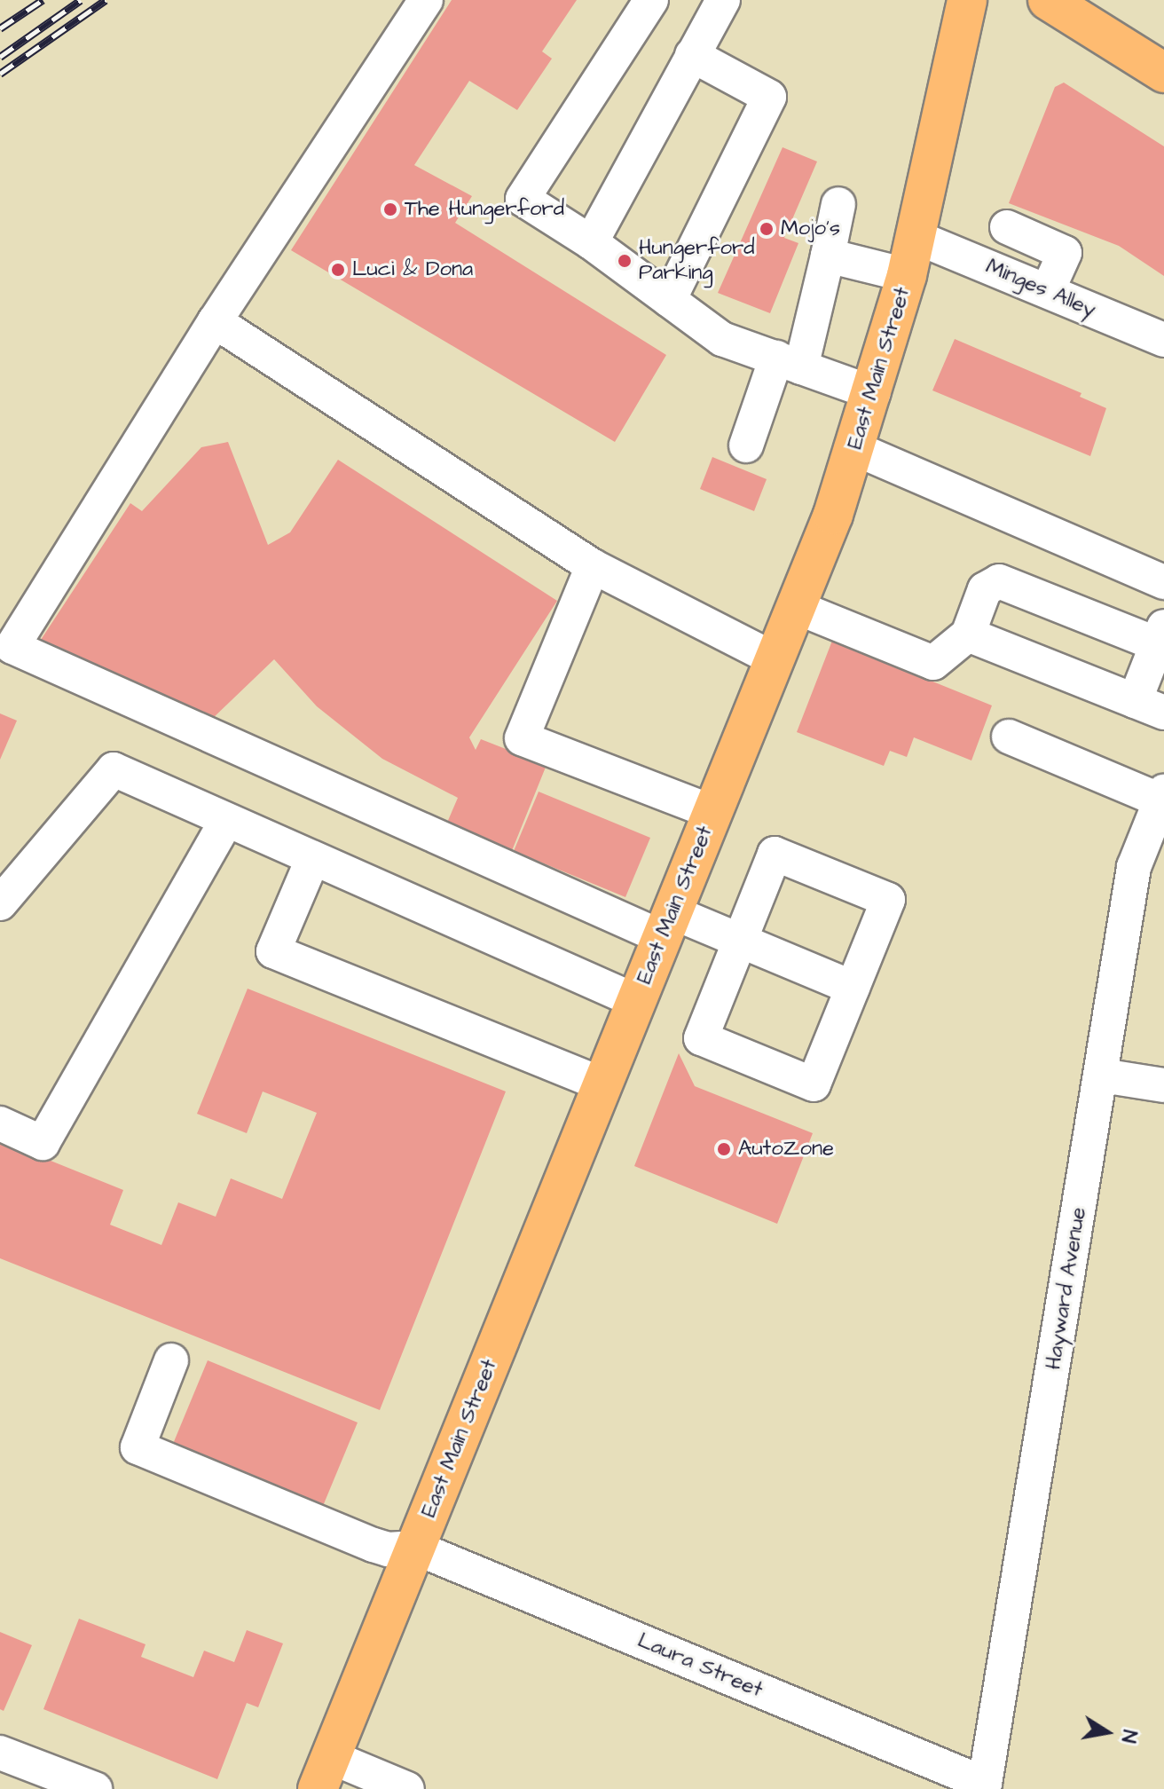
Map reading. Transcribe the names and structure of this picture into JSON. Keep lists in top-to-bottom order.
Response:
{
  "streets": {
    "main road": ["East Main Street"],
    "street": ["Minges Alley", "Hayward Avenue", "Laura Street"]
  },
  "crossings": [
    ["Minges Alley", "East Main Street"],
    ["East Main Street", "Laura Street"],
    ["Hayward Avenue", "Laura Street"]
  ],
  "places": [
    "The Hungerford",
    "Mojo's",
    "Hungerford Parking",
    "Luci & Dona",
    "AutoZone"
  ],
  "north": "right"
}
